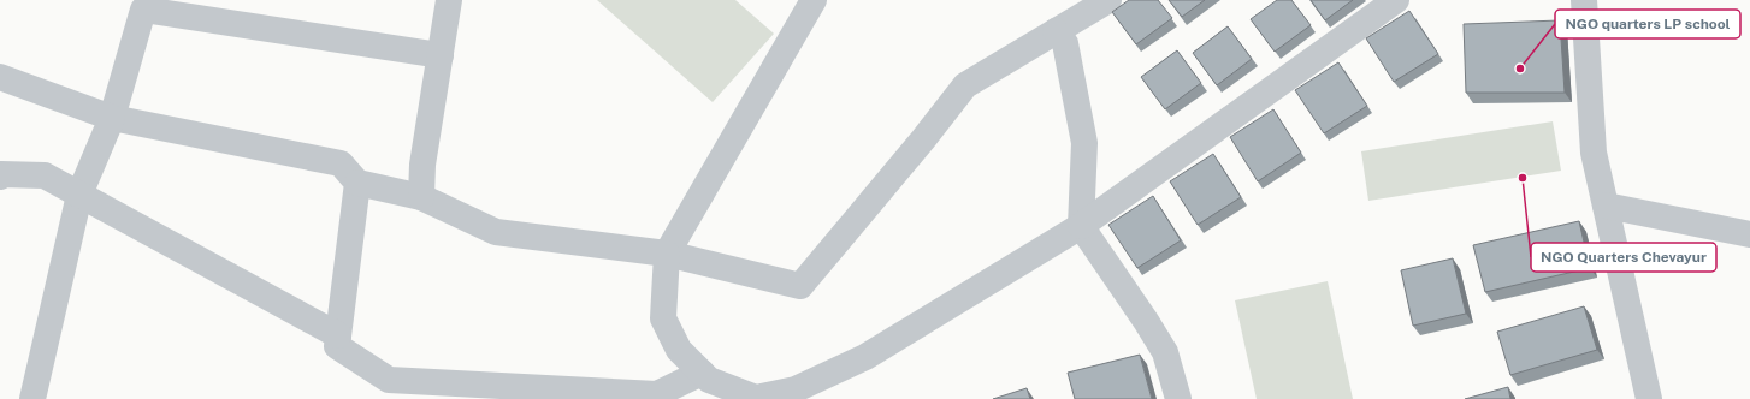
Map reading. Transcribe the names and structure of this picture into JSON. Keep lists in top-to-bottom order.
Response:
{
  "places": ["NGO quarters LP school", "NGO Quarters Chevayur"]
}
